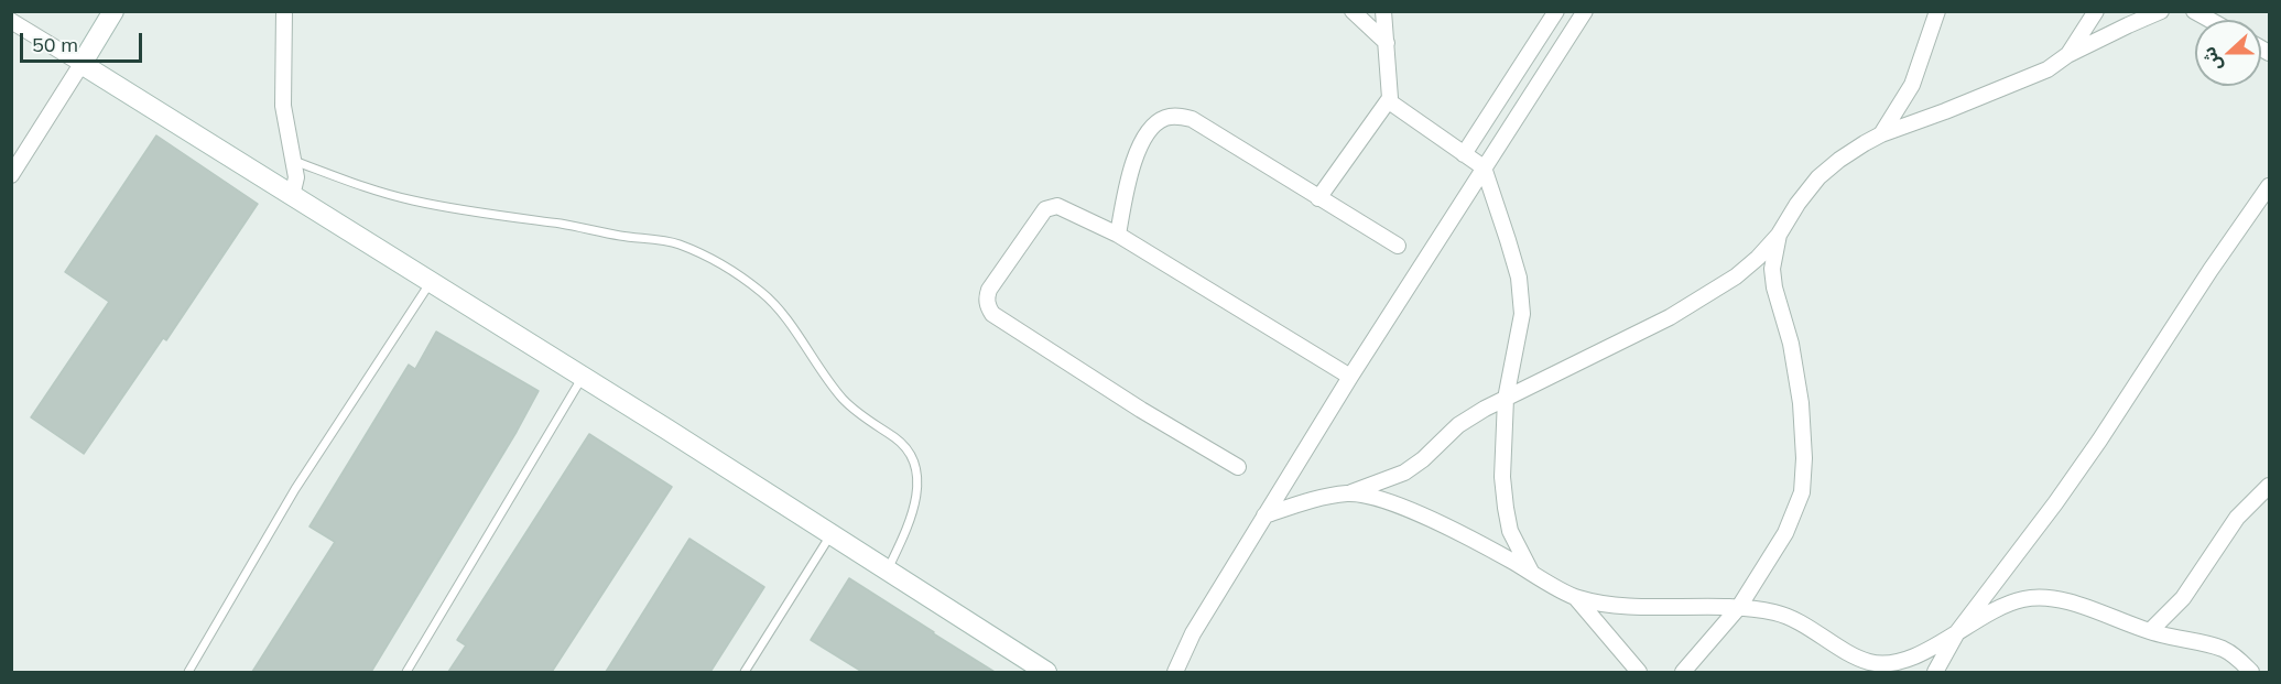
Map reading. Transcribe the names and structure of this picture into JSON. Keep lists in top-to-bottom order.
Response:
{
  "scale_bar": "50 m",
  "north": "left"
}
